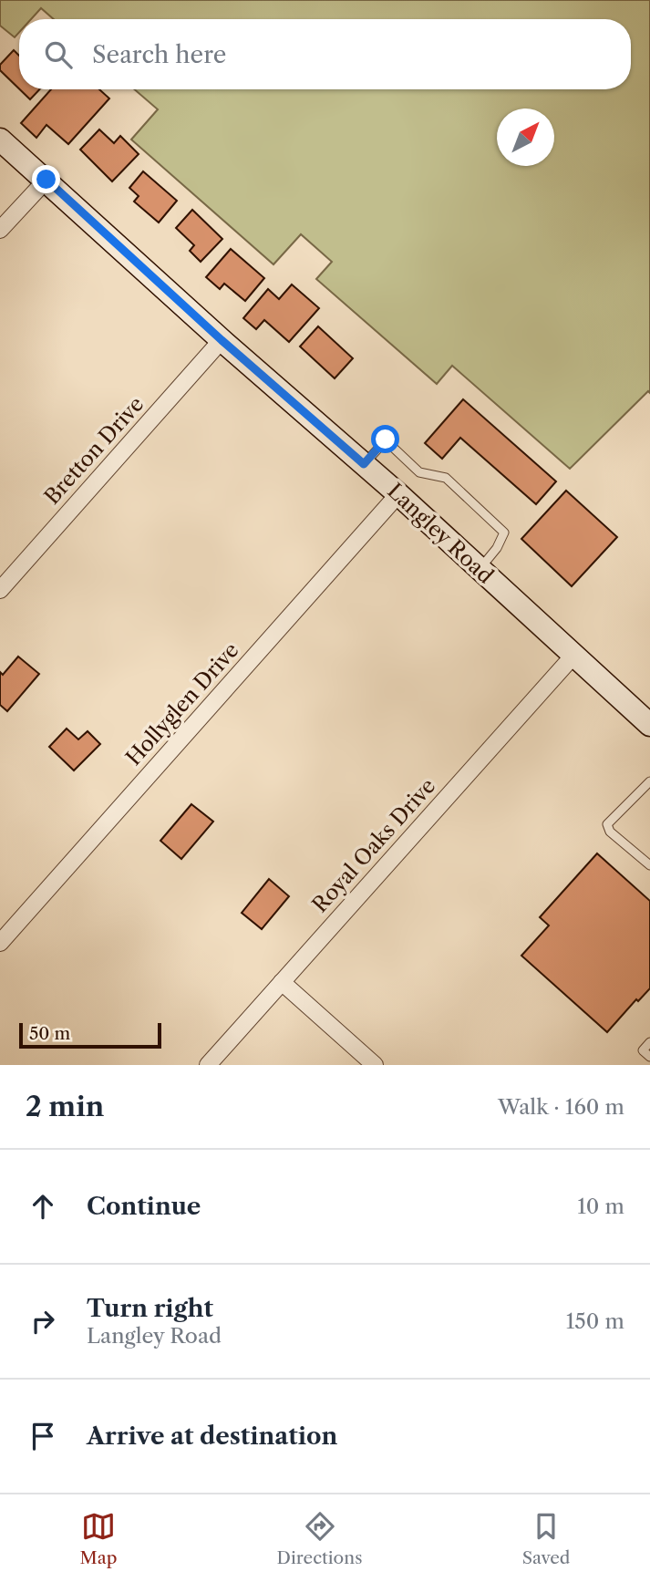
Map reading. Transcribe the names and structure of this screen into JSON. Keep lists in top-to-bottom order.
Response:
{
  "streets": {
    "street": [
      "Bretton Drive",
      "Langley Road",
      "Hollyglen Drive",
      "Royal Oaks Drive"
    ]
  },
  "crossings": [
    ["Bretton Drive", "Langley Road"],
    ["Langley Road", "Hollyglen Drive"],
    ["Langley Road", "Royal Oaks Drive"]
  ],
  "scale_bar": "50 m",
  "north": "top right",
  "page": {
    "search": "Search here",
    "scale": "50 m",
    "heading": ["2 min", "Walk · 160 m"],
    "list": [
      ["Continue", "10 m"],
      ["Turn right", "Langley Road", "150 m"],
      "Arrive at destination"
    ],
    "nav": ["Map", "Directions", "Saved"]
  }
}
